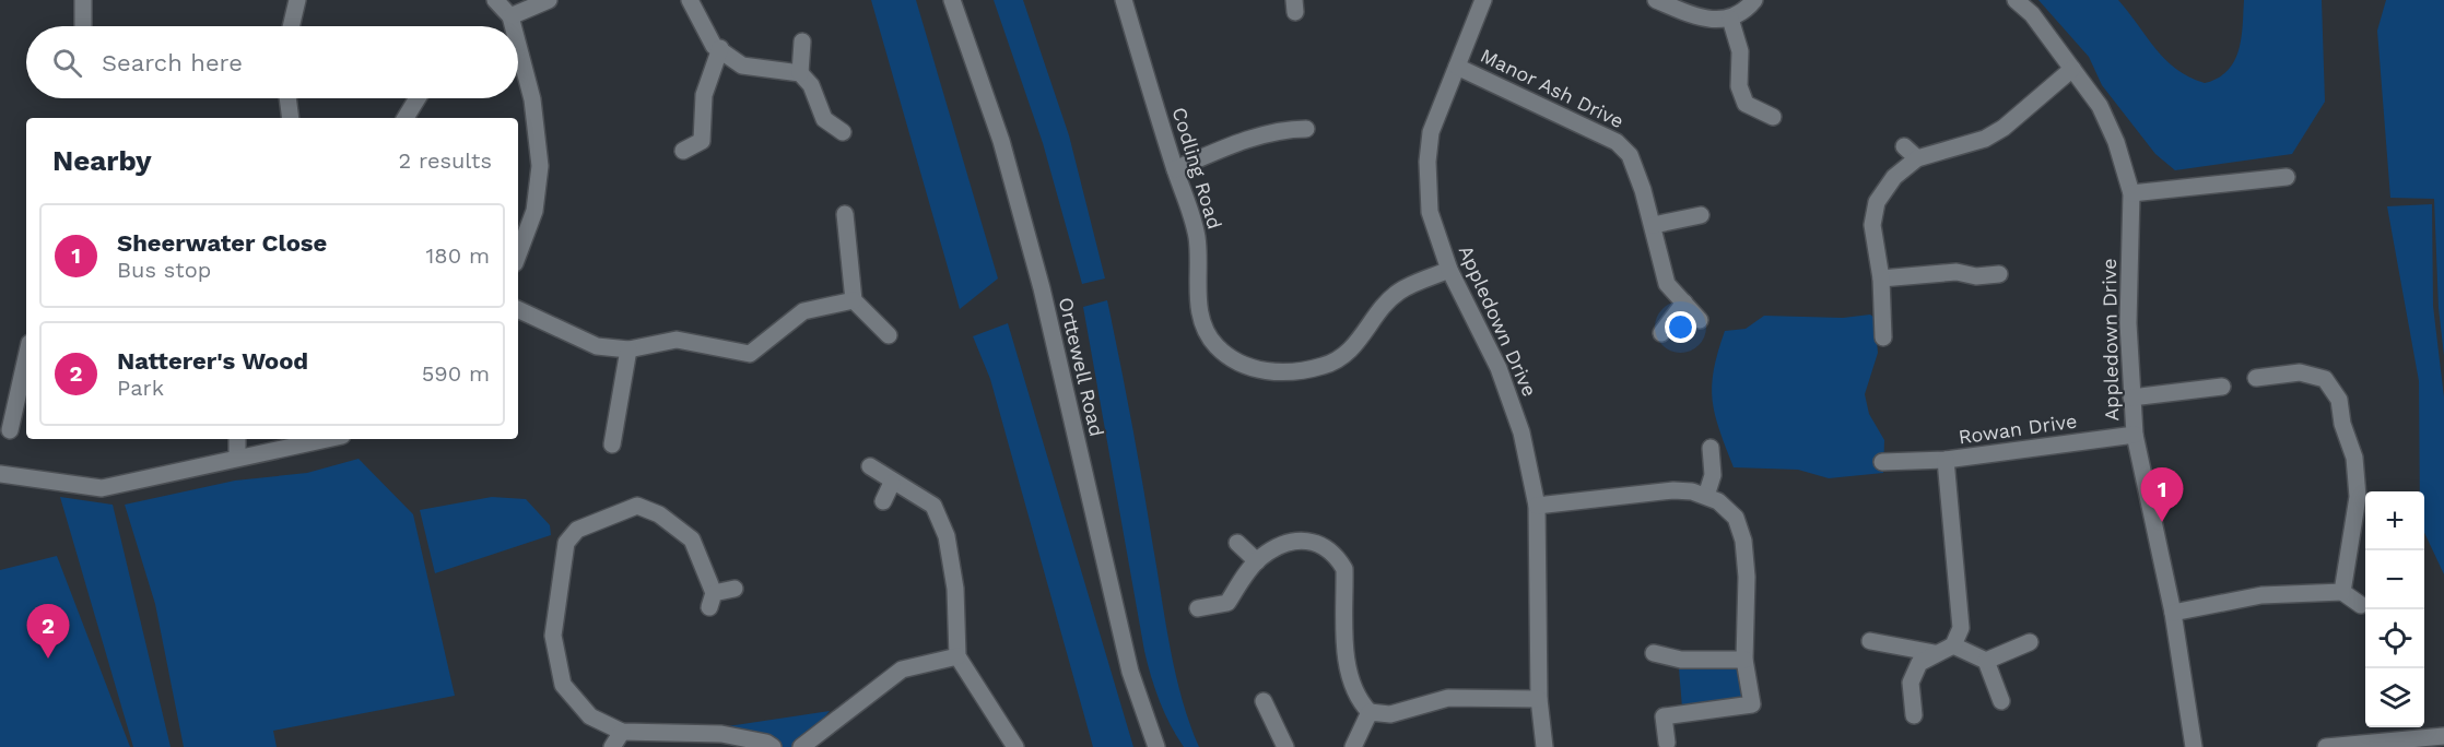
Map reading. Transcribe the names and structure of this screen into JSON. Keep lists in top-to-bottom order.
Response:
{
  "streets": {
    "street": [
      "Manor Ash Drive",
      "Codling Road",
      "Appledown Drive",
      "Orttewell Road",
      "Rowan Drive"
    ]
  },
  "crossings": [
    ["Manor Ash Drive", "Appledown Drive"],
    ["Codling Road", "Appledown Drive"],
    ["Appledown Drive", "Rowan Drive"]
  ],
  "page": {
    "search": "Search here",
    "heading": ["Nearby", "2 results"],
    "list": [
      {
        "mark": "1",
        "name": "Sheerwater Close",
        "note": "Bus stop",
        "value": "180 m"
      },
      {
        "mark": "2",
        "name": "Natterer's Wood",
        "note": "Park",
        "value": "590 m"
      }
    ],
    "pins": ["1", "2"],
    "map_buttons": ["+", "−"]
  }
}
